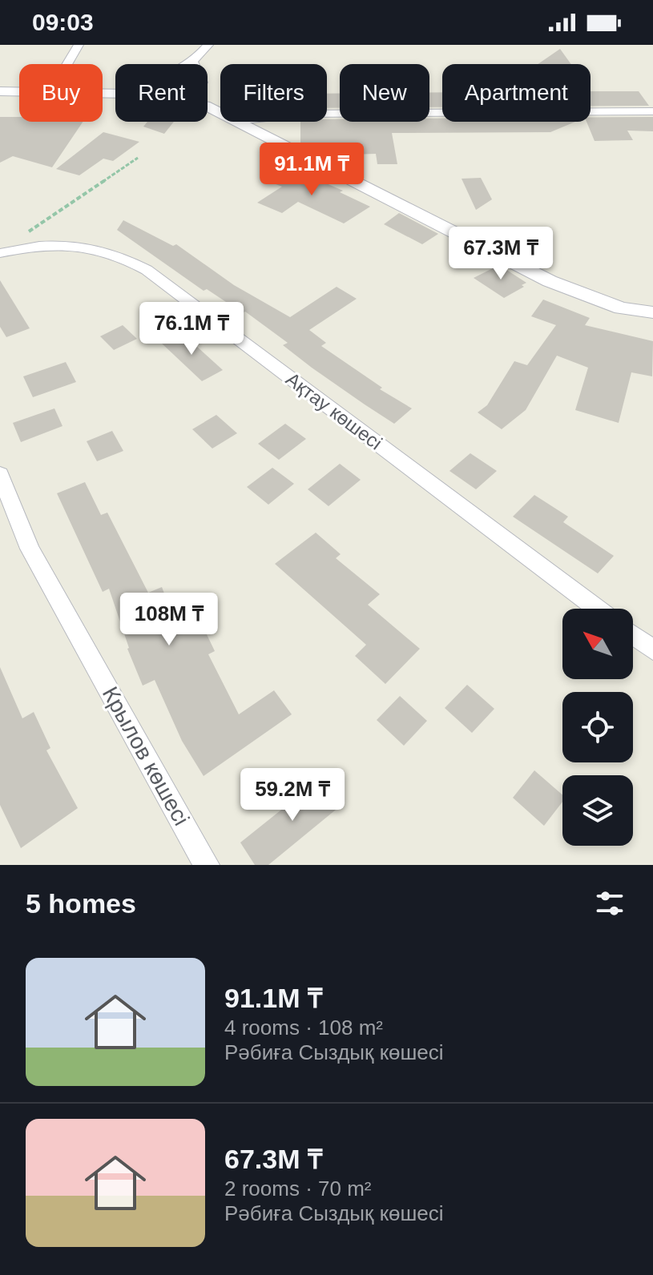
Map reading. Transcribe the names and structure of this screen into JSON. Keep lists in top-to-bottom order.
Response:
{
  "streets": {
    "street": ["Ақтау көшесі", "Крылов көшесі"]
  },
  "north": "top left",
  "page": {
    "status": "09:03",
    "chip": [
      "Buy",
      "Rent",
      "Filters",
      "New",
      "Apartment"
    ],
    "price": [
      "91.1M ₸",
      "67.3M ₸",
      "76.1M ₸",
      "108M ₸",
      "59.2M ₸"
    ],
    "heading": "5 homes",
    "list": [
      {
        "name": "91.1M ₸",
        "note": "4 rooms · 108 m² · Рәбиға Сыздық көшесі"
      },
      {
        "name": "67.3M ₸",
        "note": "2 rooms · 70 m² · Рәбиға Сыздық көшесі"
      }
    ]
  }
}
